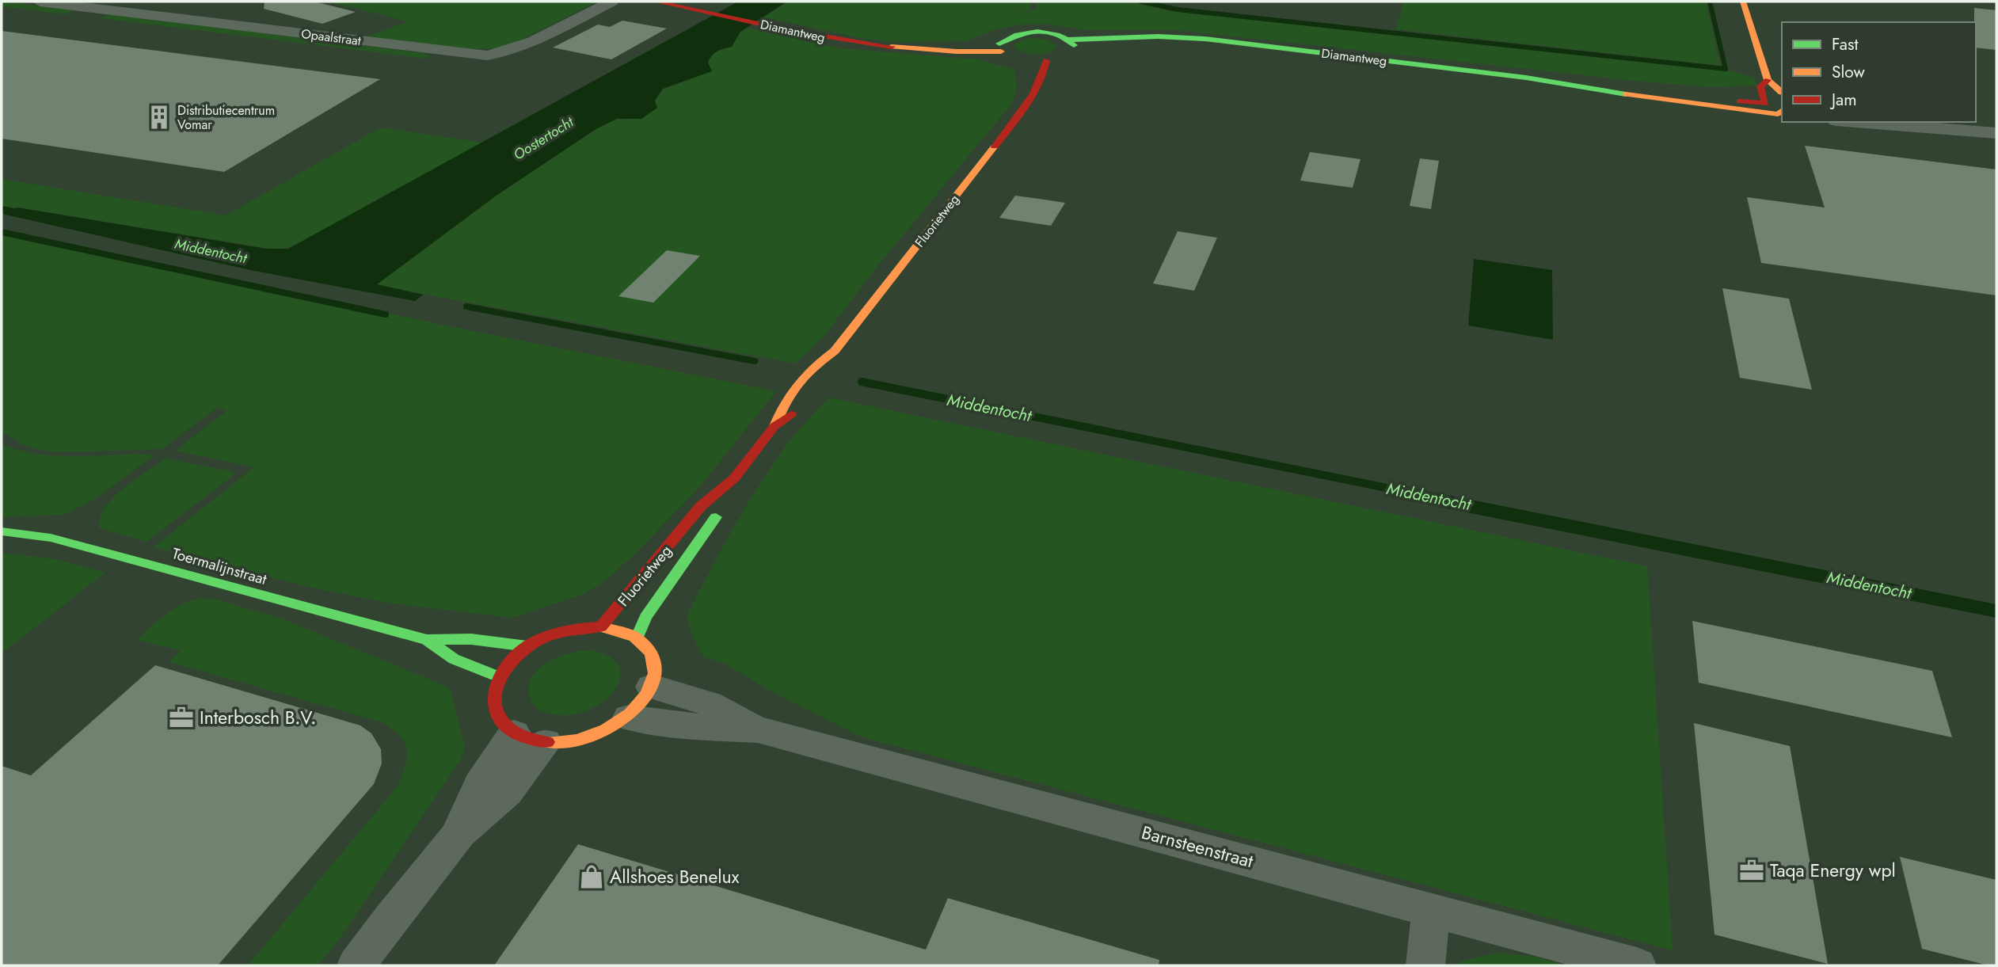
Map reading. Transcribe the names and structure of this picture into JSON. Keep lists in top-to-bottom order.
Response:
{
  "streets": {
    "street": [
      "Diamantweg",
      "Opaalstraat",
      "Fluorietweg",
      "Toermalijnstraat",
      "Barnsteenstraat"
    ]
  },
  "crossings": [
    ["Fluorietweg", "Toermalijnstraat"],
    ["Fluorietweg", "Barnsteenstraat"],
    ["Toermalijnstraat", "Barnsteenstraat"]
  ],
  "water": ["Oostertocht", "Middentocht"],
  "places": {
    "building": ["Distributiecentrum Vomar"],
    "office": ["Interbosch B.V.", "Taqa Energy wpl"],
    "shop": ["Allshoes Benelux"]
  },
  "legend": ["Fast", "Slow", "Jam"]
}
